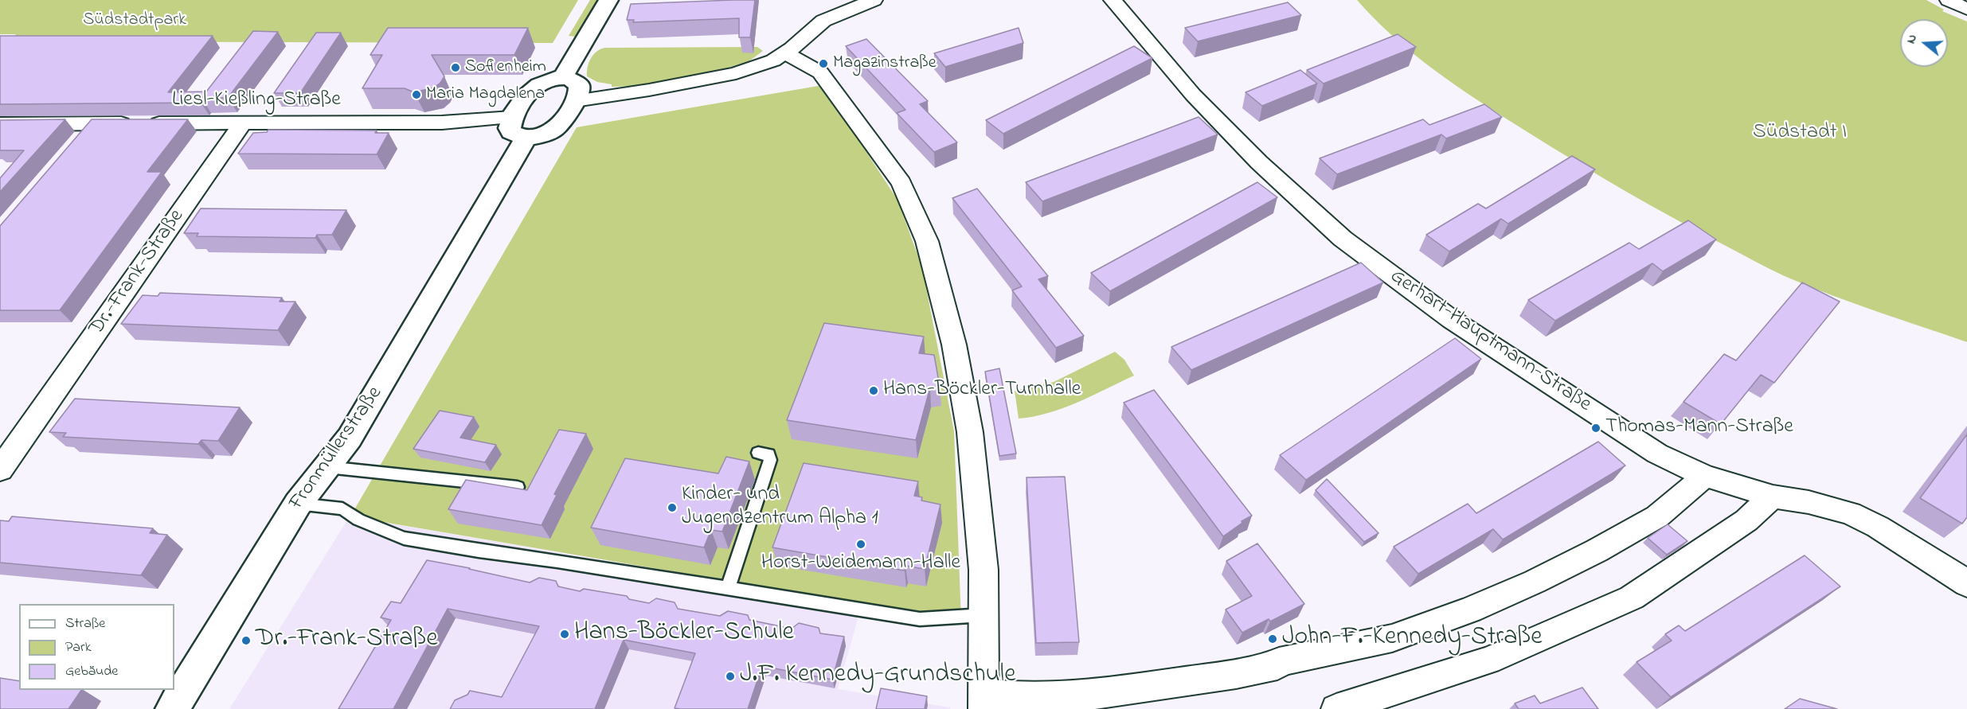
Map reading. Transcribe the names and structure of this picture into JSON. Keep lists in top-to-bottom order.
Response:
{
  "streets": {
    "main road": ["Fronmüllerstraße"],
    "street": ["Liesl-Kießling-Straße", "Dr.-Frank-Straße", "Gerhart-Hauptmann-Straße"]
  },
  "crossings": [
    ["Liesl-Kießling-Straße", "Dr.-Frank-Straße"]
  ],
  "parks": ["Südstadtpark", "Südstadt I"],
  "places": [
    "Magazinstraße",
    "Sofienheim",
    "Maria Magdalena",
    "Hans-Böckler-Turnhalle",
    "Thomas-Mann-Straße",
    "Kinder- und Jugendzentrum Alpha 1",
    "Horst-Weidemann-Halle",
    "Hans-Böckler-Schule",
    "John-F.-Kennedy-Straße",
    "Dr.-Frank-Straße",
    "J.F. Kennedy-Grundschule"
  ],
  "legend": ["Straße", "Park", "Gebäude"],
  "north": "left"
}
